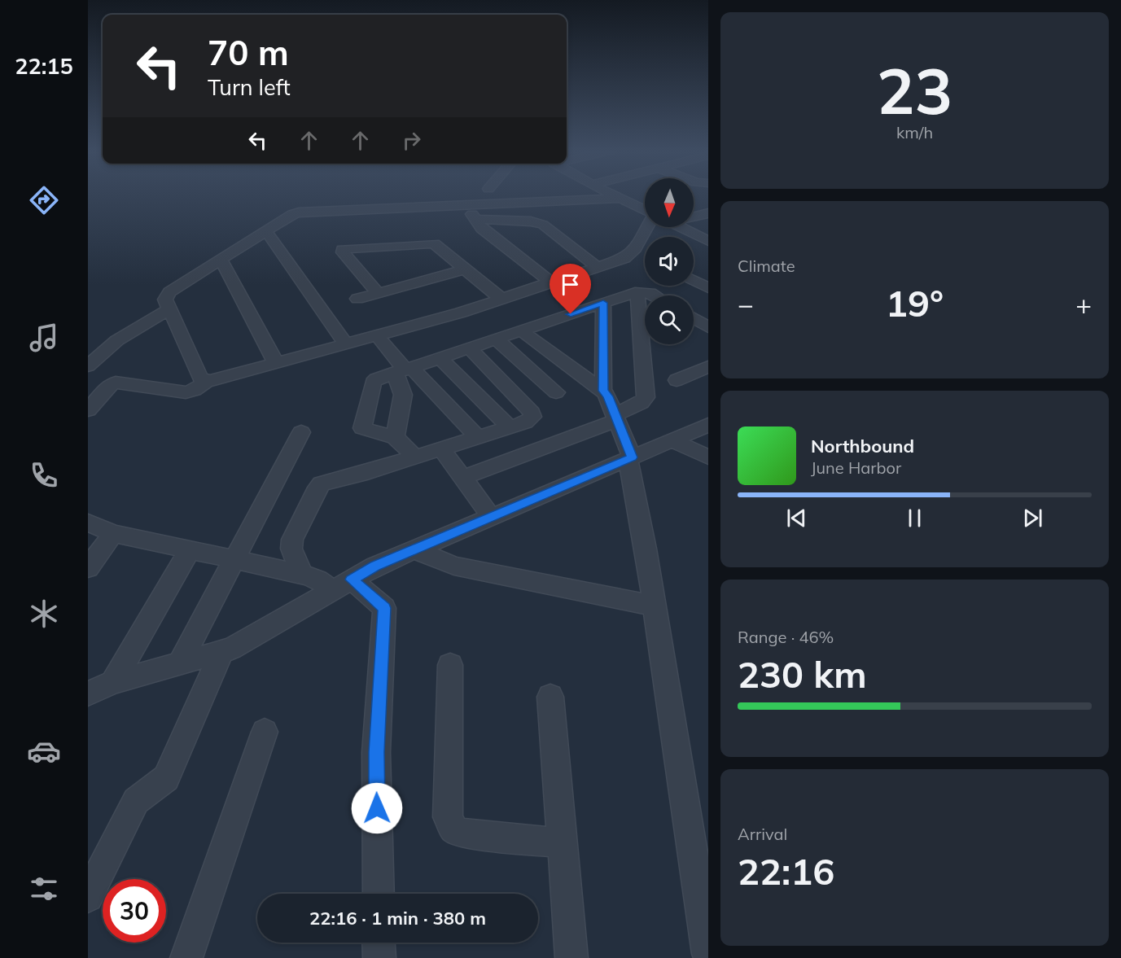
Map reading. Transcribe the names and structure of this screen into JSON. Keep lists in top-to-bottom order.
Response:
{
  "north": "bottom",
  "page": {
    "tabs": "22:15",
    "tile": [
      ["23", "km/h"],
      "Climate",
      ["Range · 46%", "230 km"],
      ["Arrival", "22:16"]
    ],
    "turn": ["70 m", "Turn left"],
    "heat": ["−", "19°", "+"],
    "song": ["Northbound", "June Harbor"],
    "limit": "30",
    "trip": "22:16 · 1 min · 380 m"
  }
}
